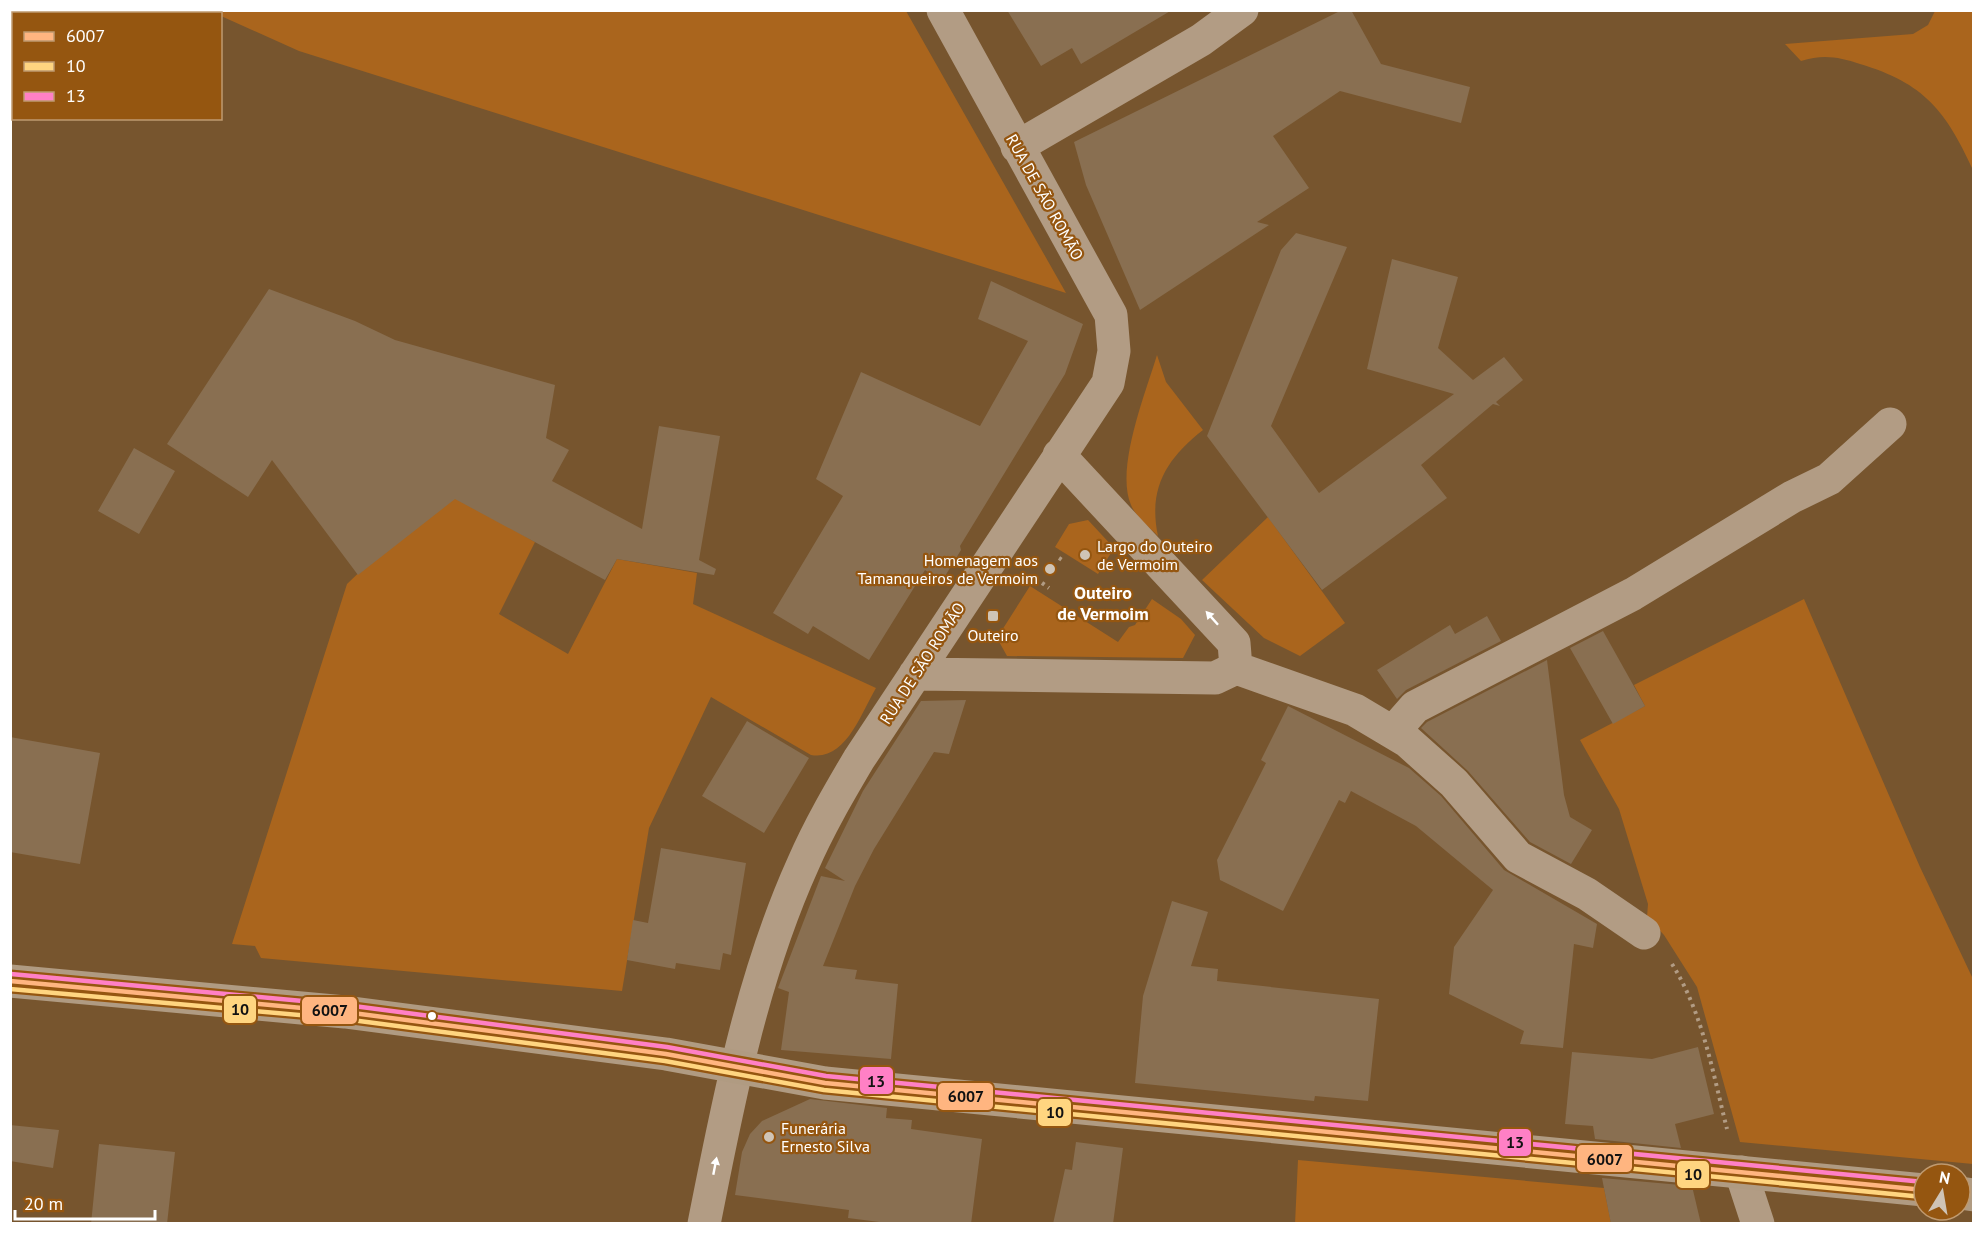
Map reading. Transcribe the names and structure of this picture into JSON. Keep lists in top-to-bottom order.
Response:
{
  "streets": {
    "street": ["RUA DE SÃO ROMÃO"]
  },
  "districts": ["Outeiro de Vermoim"],
  "places": {
    "other": ["Largo do Outeiro de Vermoim", "Homenagem aos Tamanqueiros de Vermoim", "Funerária Ernesto Silva"],
    "transit": ["Outeiro"]
  },
  "lines": ["transit line 13", "transit line 6007", "transit line 10"],
  "legend": ["6007", "10", "13"],
  "scale_bar": "20 m",
  "north": "top"
}
